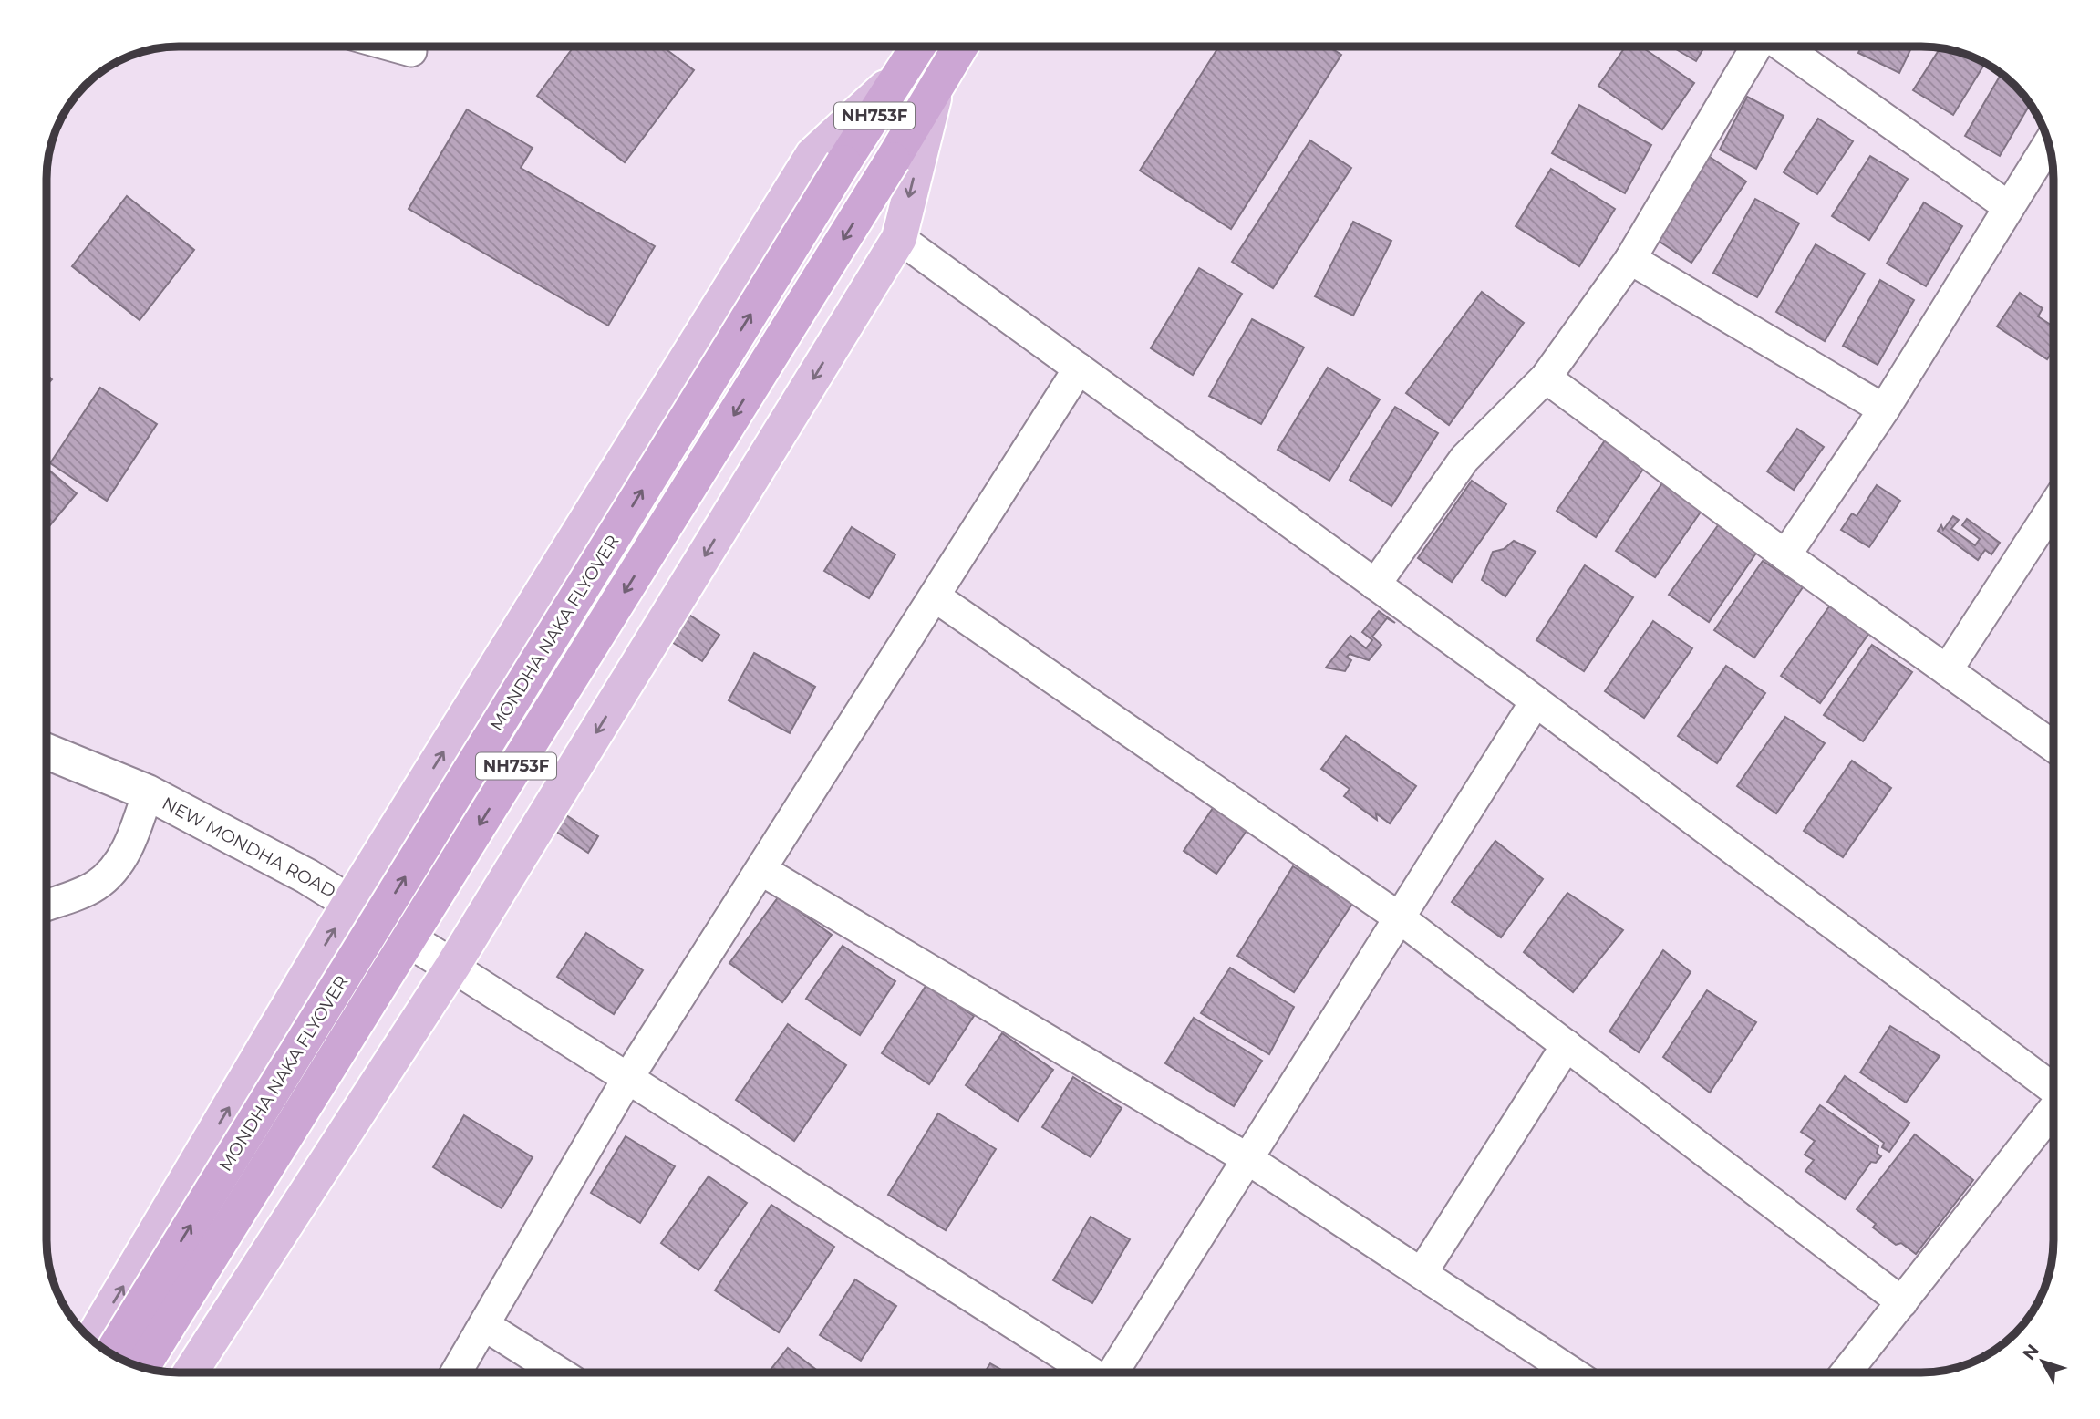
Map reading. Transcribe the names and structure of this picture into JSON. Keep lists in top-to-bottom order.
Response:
{
  "streets": {
    "highway": ["NH753F", "MONDHA NAKA FLYOVER"],
    "street": ["NEW MONDHA ROAD"]
  },
  "crossings": [
    ["NH753F", "MONDHA NAKA FLYOVER"]
  ],
  "north": "top left"
}
